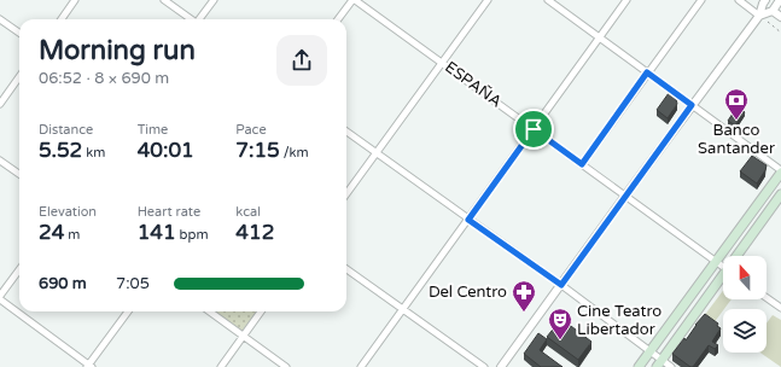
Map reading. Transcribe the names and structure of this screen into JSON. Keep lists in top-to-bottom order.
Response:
{
  "streets": {
    "street": ["ESPAÑA"]
  },
  "places": {
    "bank": ["Banco Santander"],
    "pharmacy": ["Del Centro"],
    "theatre": ["Cine Teatro Libertador"]
  },
  "north": "top",
  "page": {
    "heading": ["Morning run", "06:52 · 8 × 690 m"],
    "stats": [
      ["Distance", "5.52 km"],
      ["Time", "40:01"],
      ["Pace", "7:15 /km"],
      ["Elevation", "24 m"],
      ["Heart rate", "141 bpm"],
      ["kcal", "412"]
    ],
    "list": [
      {
        "name": "690 m",
        "note": "7:05"
      }
    ]
  }
}
